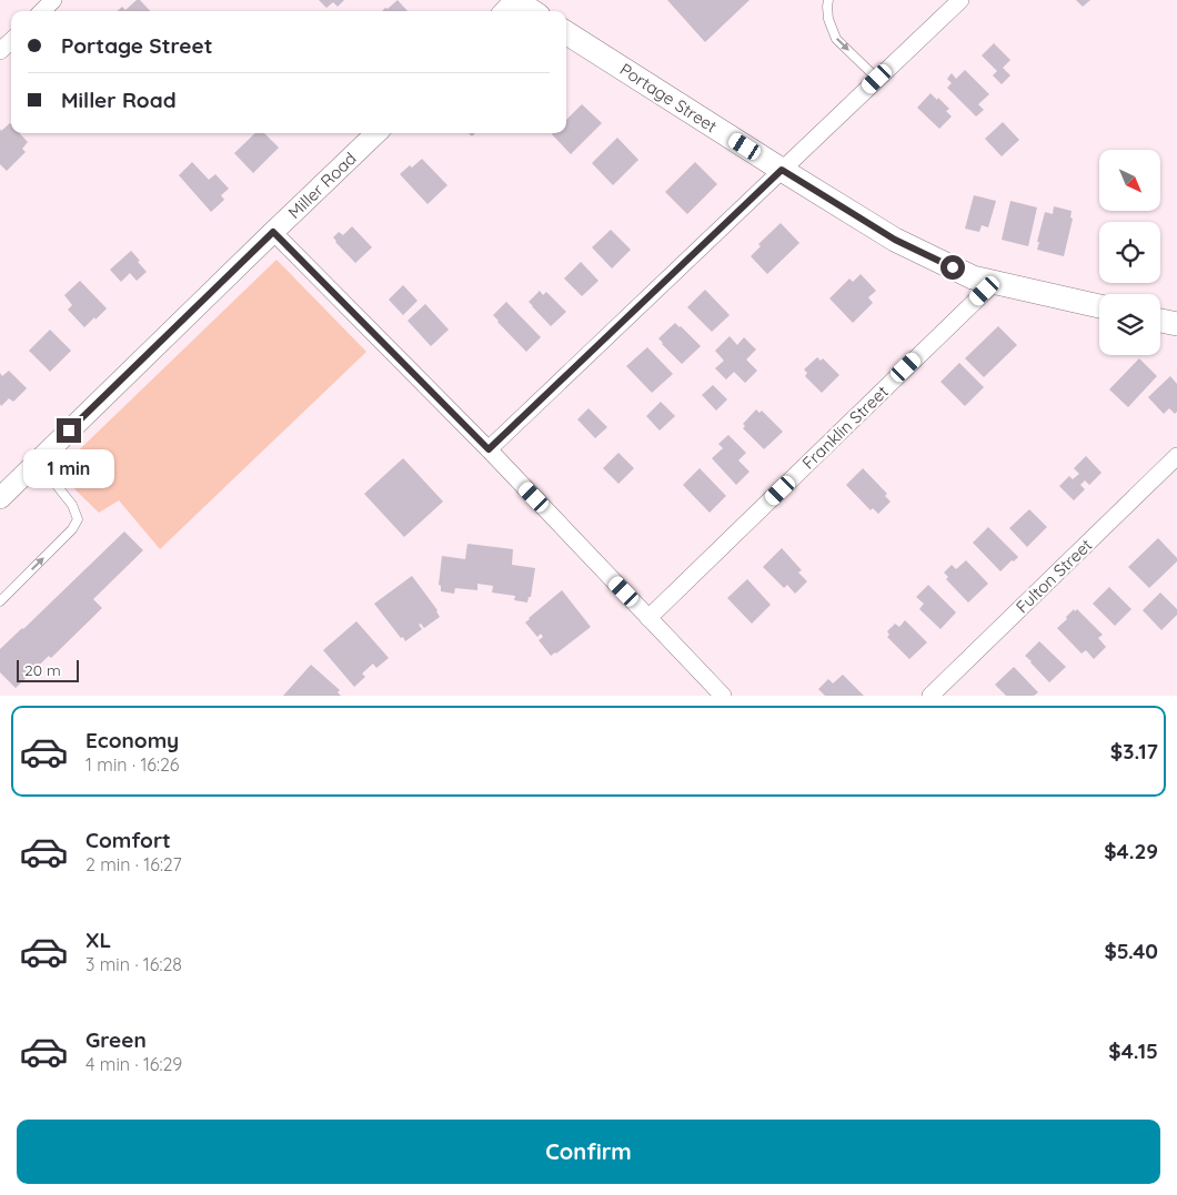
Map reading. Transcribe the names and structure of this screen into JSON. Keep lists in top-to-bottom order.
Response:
{
  "streets": {
    "main road": ["Portage Street"],
    "street": ["Miller Road", "Franklin Street", "Fulton Street"]
  },
  "crossings": [
    ["Portage Street", "Franklin Street"]
  ],
  "scale_bar": "20 m",
  "north": "bottom right",
  "page": {
    "banner": ["Portage Street", "Miller Road"],
    "bubble": "1 min",
    "scale": "20 m",
    "list": [
      {
        "name": "Economy",
        "note": "1 min · 16:26",
        "value": "$3.17"
      },
      {
        "name": "Comfort",
        "note": "2 min · 16:27",
        "value": "$4.29"
      },
      {
        "name": "XL",
        "note": "3 min · 16:28",
        "value": "$5.40"
      },
      {
        "name": "Green",
        "note": "4 min · 16:29",
        "value": "$4.15"
      }
    ],
    "buttons": "Confirm"
  }
}
